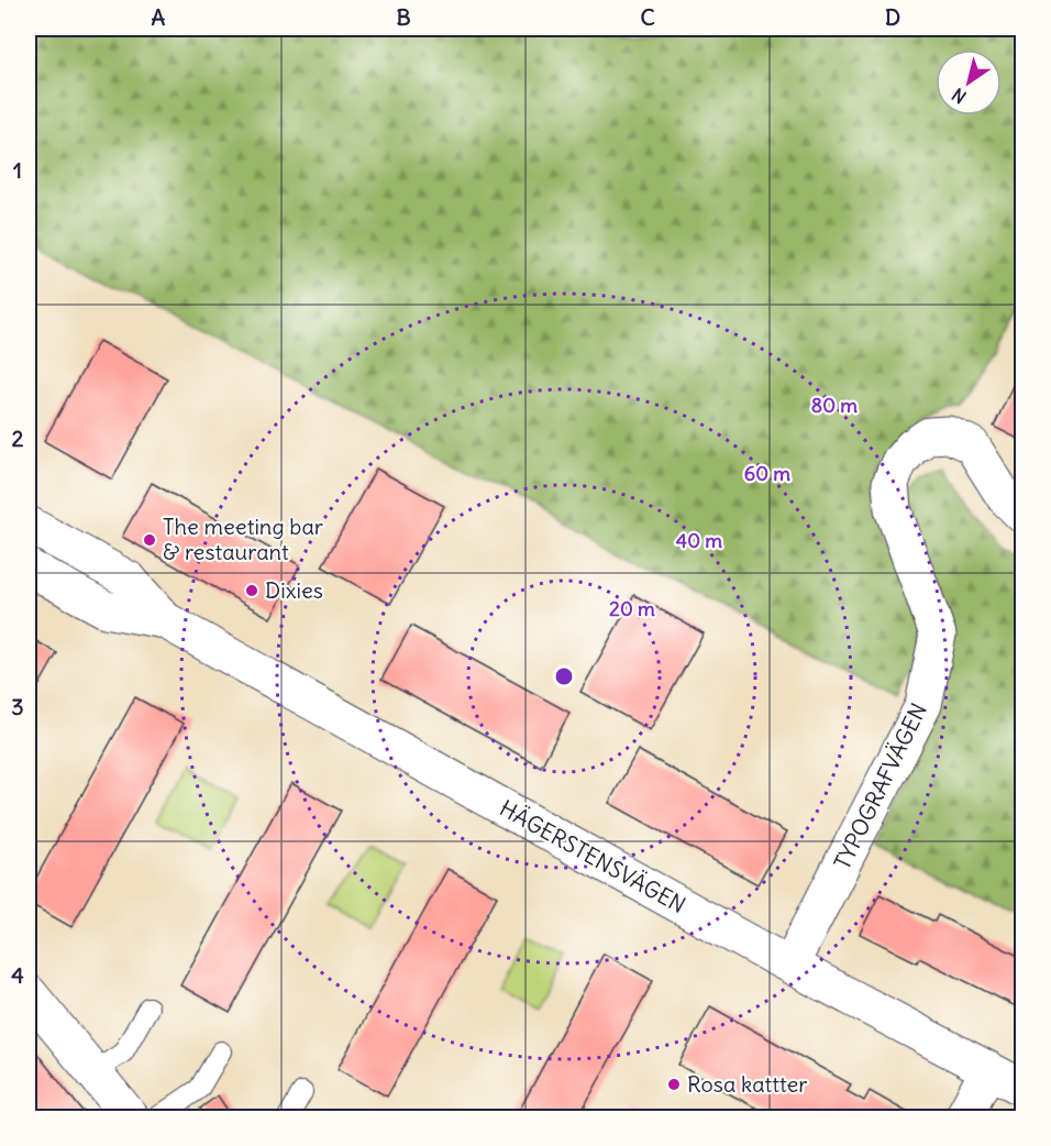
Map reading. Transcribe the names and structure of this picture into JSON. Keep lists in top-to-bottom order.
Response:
{
  "streets": {
    "street": ["TYPOGRAFVÄGEN", "HÄGERSTENSVÄGEN"]
  },
  "crossings": [
    ["TYPOGRAFVÄGEN", "HÄGERSTENSVÄGEN"]
  ],
  "places": ["The meeting bar & restaurant", "Dixies", "Rosa kattter"],
  "north": "bottom left",
  "grid": {
    "columns": [
      "A",
      "B",
      "C",
      "D"
    ],
    "rows": [
      "1",
      "2",
      "3",
      "4"
    ]
  },
  "rings": [
    "80 m",
    "60 m",
    "40 m",
    "20 m"
  ]
}
